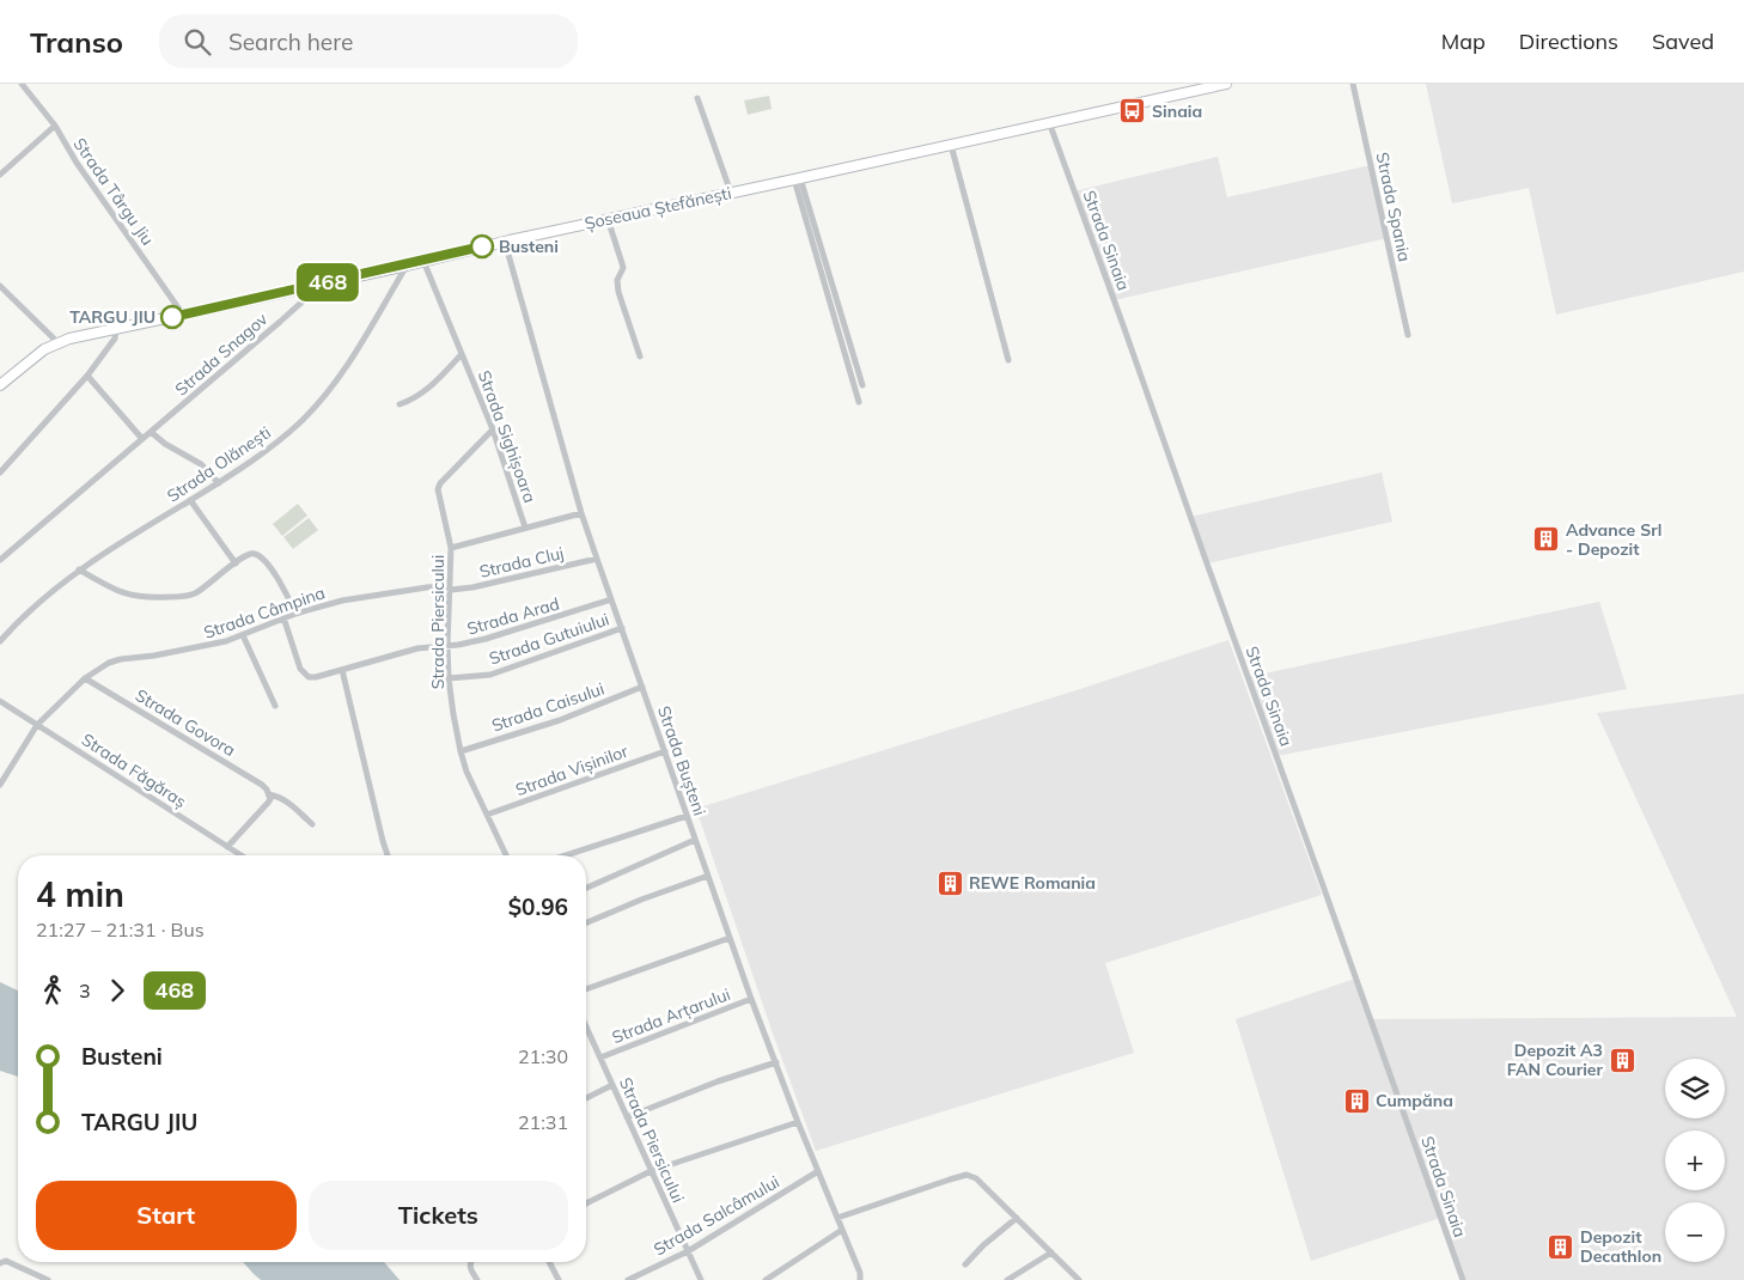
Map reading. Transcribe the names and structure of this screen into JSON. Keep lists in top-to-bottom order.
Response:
{
  "streets": {
    "main road": ["Șoseaua Ștefănești"],
    "street": [
      "Strada Târgu Jiu",
      "Strada Spania",
      "Strada Sinaia",
      "Strada Snagov",
      "Strada Sighișoara",
      "Strada Olănești",
      "Strada Cluj",
      "Strada Câmpina",
      "Strada Arad",
      "Strada Piersicului",
      "Strada Gutuiului",
      "Strada Caisului",
      "Strada Govora",
      "Strada Bușteni",
      "Strada Făgăraș",
      "Strada Vișinilor",
      "Strada Arțarului",
      "Strada Salcâmului"
    ]
  },
  "crossings": [
    ["Strada Târgu Jiu", "Șoseaua Ștefănești"],
    ["Șoseaua Ștefănești", "Strada Sinaia"],
    ["Șoseaua Ștefănești", "Strada Snagov"],
    ["Șoseaua Ștefănești", "Strada Sighișoara"],
    ["Șoseaua Ștefănești", "Strada Olănești"],
    ["Șoseaua Ștefănești", "Strada Bușteni"],
    ["Strada Sighișoara", "Strada Piersicului"],
    ["Strada Sighișoara", "Strada Bușteni"],
    ["Strada Cluj", "Strada Câmpina"],
    ["Strada Cluj", "Strada Piersicului"],
    ["Strada Cluj", "Strada Bușteni"],
    ["Strada Câmpina", "Strada Arad"],
    ["Strada Câmpina", "Strada Piersicului"],
    ["Strada Câmpina", "Strada Govora"],
    ["Strada Câmpina", "Strada Făgăraș"],
    ["Strada Arad", "Strada Piersicului"],
    ["Strada Arad", "Strada Bușteni"],
    ["Strada Piersicului", "Strada Gutuiului"],
    ["Strada Piersicului", "Strada Caisului"],
    ["Strada Piersicului", "Strada Vișinilor"],
    ["Strada Piersicului", "Strada Arțarului"],
    ["Strada Piersicului", "Strada Salcâmului"],
    ["Strada Gutuiului", "Strada Bușteni"],
    ["Strada Caisului", "Strada Bușteni"],
    ["Strada Bușteni", "Strada Vișinilor"],
    ["Strada Bușteni", "Strada Arțarului"],
    ["Strada Bușteni", "Strada Salcâmului"]
  ],
  "places": {
    "bus stop": ["Sinaia"],
    "other": ["Busteni", "TARGU JIU"],
    "building": [
      "Advance Srl - Depozit",
      "REWE Romania",
      "Depozit A3 FAN Courier",
      "Cumpăna",
      "Depozit Decathlon"
    ]
  },
  "lines": ["bus line 468"],
  "page": {
    "header": "Transo",
    "search": "Search here",
    "nav": ["Map", "Directions", "Saved"],
    "on_map": "468",
    "heading": ["4 min", "21:27 – 21:31 · Bus", "$0.96"],
    "legs": ["3", "468"],
    "list": [
      {
        "name": "Busteni",
        "value": "21:30"
      },
      {
        "name": "TARGU JIU",
        "value": "21:31"
      }
    ],
    "map_buttons": ["+", "−"],
    "buttons": ["Start", "Tickets"]
  }
}
